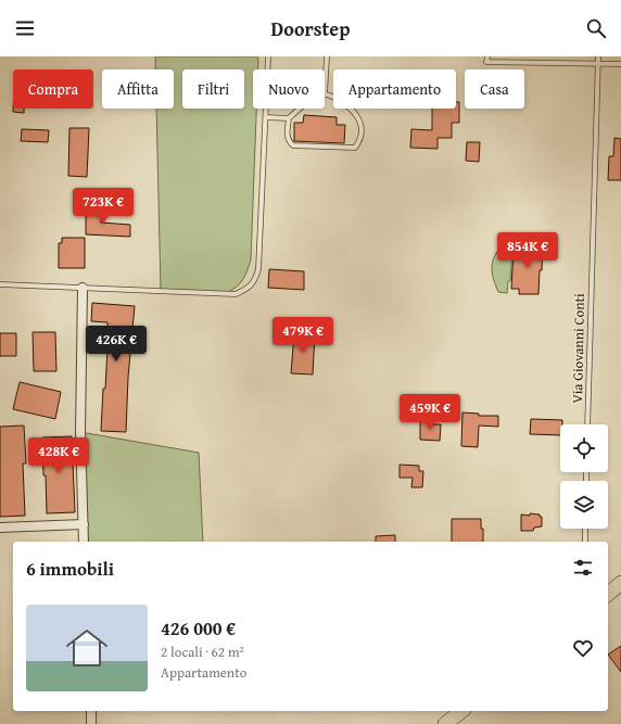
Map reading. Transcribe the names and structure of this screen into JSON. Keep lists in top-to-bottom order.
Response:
{
  "streets": {
    "lane": ["Via Giovanni Conti"]
  },
  "page": {
    "header": "Doorstep",
    "chip": [
      "Compra",
      "Affitta",
      "Filtri",
      "Nuovo",
      "Appartamento",
      "Casa"
    ],
    "price": [
      "723K €",
      "854K €",
      "479K €",
      "426K €",
      "459K €",
      "428K €"
    ],
    "heading": "6 immobili",
    "list": [
      {
        "name": "426 000 €",
        "note": "2 locali · 62 m² · Appartamento"
      }
    ]
  }
}
